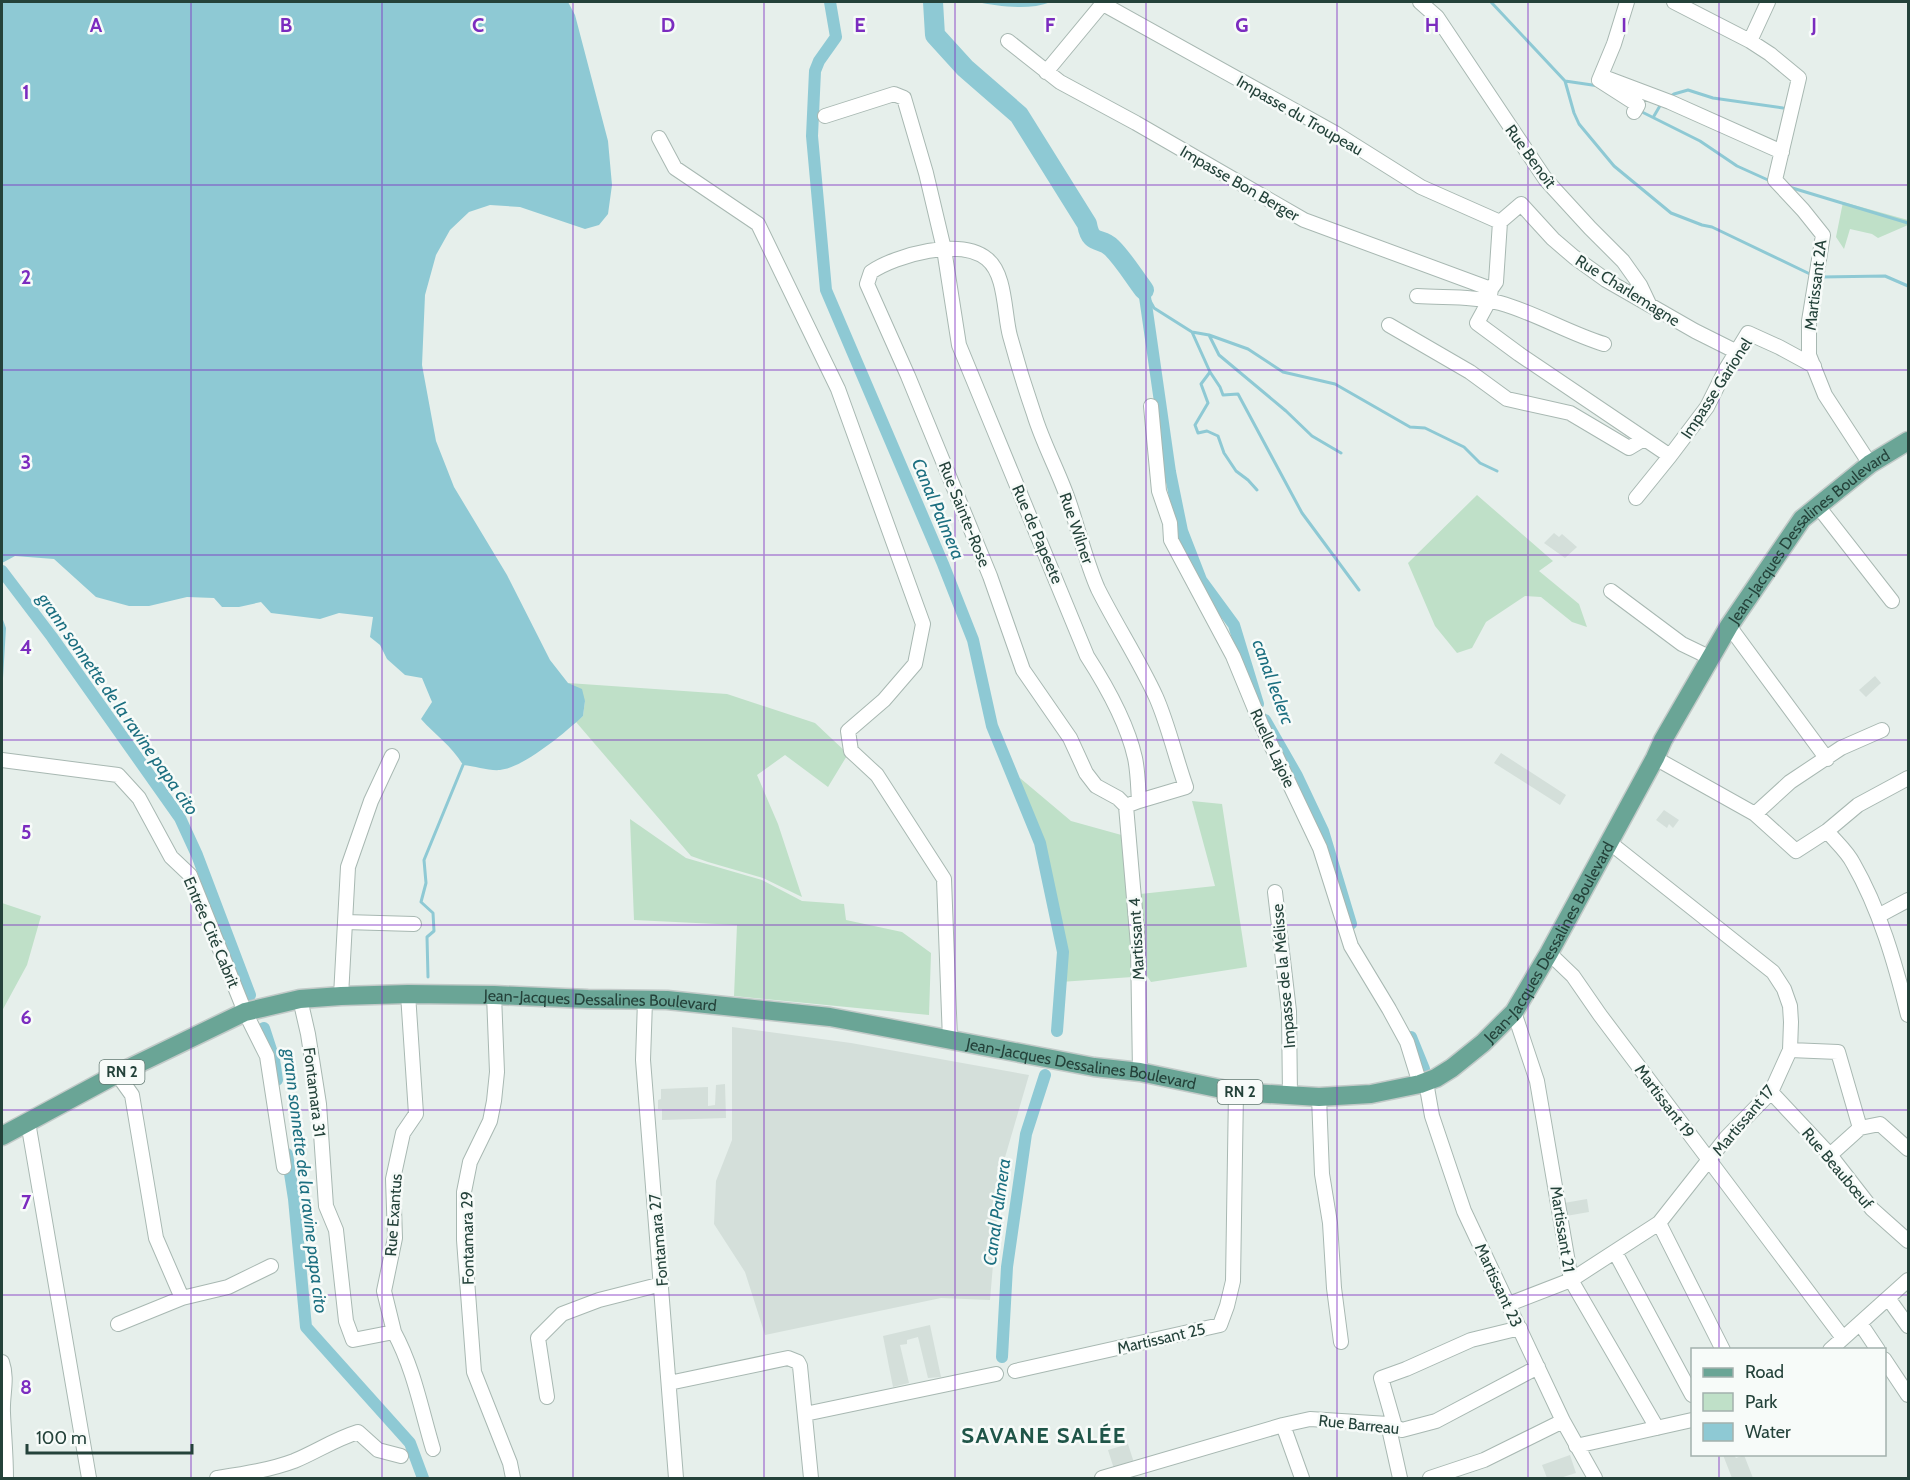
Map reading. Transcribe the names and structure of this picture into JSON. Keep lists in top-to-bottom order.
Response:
{
  "streets": {
    "main road": ["Jean-Jacques Dessalines Boulevard", "RN 2"],
    "street": [
      "Impasse du Troupeau",
      "Rue Benoît",
      "Impasse Bon Berger",
      "Martissant 2A",
      "Rue Charlemagne",
      "Impasse Garionel",
      "Rue Sainte-Rose",
      "Rue Wilner",
      "Rue de Papeete",
      "Ruelle Lajoie",
      "Entrée Cité Cabrit",
      "Martissant 4",
      "Impasse de la Mélisse",
      "Fontamara 31",
      "Martissant 19",
      "Martissant 17",
      "Rue Beaubœuf",
      "Rue Exantus",
      "Martissant 21",
      "Fontamara 29",
      "Fontamara 27",
      "Martissant 23",
      "Martissant 25",
      "Rue Barreau"
    ]
  },
  "crossings": [
    ["Impasse du Troupeau", "Rue Charlemagne"],
    ["Rue Benoît", "Rue Charlemagne"],
    ["Martissant 2A", "Impasse Garionel"],
    ["Martissant 2A", "Jean-Jacques Dessalines Boulevard"],
    ["Rue Charlemagne", "Impasse Garionel"],
    ["Rue Sainte-Rose", "Rue Wilner"],
    ["Rue Sainte-Rose", "Rue de Papeete"],
    ["Rue Sainte-Rose", "Martissant 4"],
    ["Rue Wilner", "Rue de Papeete"],
    ["Jean-Jacques Dessalines Boulevard", "Ruelle Lajoie"],
    ["Jean-Jacques Dessalines Boulevard", "Entrée Cité Cabrit"],
    ["Jean-Jacques Dessalines Boulevard", "Martissant 4"],
    ["Jean-Jacques Dessalines Boulevard", "Impasse de la Mélisse"],
    ["Jean-Jacques Dessalines Boulevard", "RN 2"],
    ["Jean-Jacques Dessalines Boulevard", "Fontamara 31"],
    ["Jean-Jacques Dessalines Boulevard", "Martissant 19"],
    ["Jean-Jacques Dessalines Boulevard", "Martissant 17"],
    ["Jean-Jacques Dessalines Boulevard", "Rue Exantus"],
    ["Jean-Jacques Dessalines Boulevard", "Martissant 21"],
    ["Jean-Jacques Dessalines Boulevard", "Fontamara 29"],
    ["Jean-Jacques Dessalines Boulevard", "Fontamara 27"],
    ["Jean-Jacques Dessalines Boulevard", "Martissant 23"],
    ["Jean-Jacques Dessalines Boulevard", "Martissant 25"],
    ["Ruelle Lajoie", "Martissant 23"],
    ["Entrée Cité Cabrit", "RN 2"],
    ["Fontamara 31", "Rue Exantus"],
    ["Martissant 19", "Martissant 17"],
    ["Martissant 17", "Rue Beaubœuf"],
    ["Martissant 17", "Martissant 21"],
    ["Martissant 17", "Martissant 23"],
    ["Martissant 23", "Rue Barreau"]
  ],
  "districts": ["SAVANE SALÉE"],
  "water": ["Canal Palmera", "canal leclerc", "grann sonnette de la ravine papa cito"],
  "legend": ["Road", "Park", "Water"],
  "scale_bar": "100 m",
  "grid": {
    "columns": [
      "A",
      "B",
      "C",
      "D",
      "E",
      "F",
      "G",
      "H",
      "I",
      "J"
    ],
    "rows": [
      "1",
      "2",
      "3",
      "4",
      "5",
      "6",
      "7",
      "8"
    ]
  }
}
